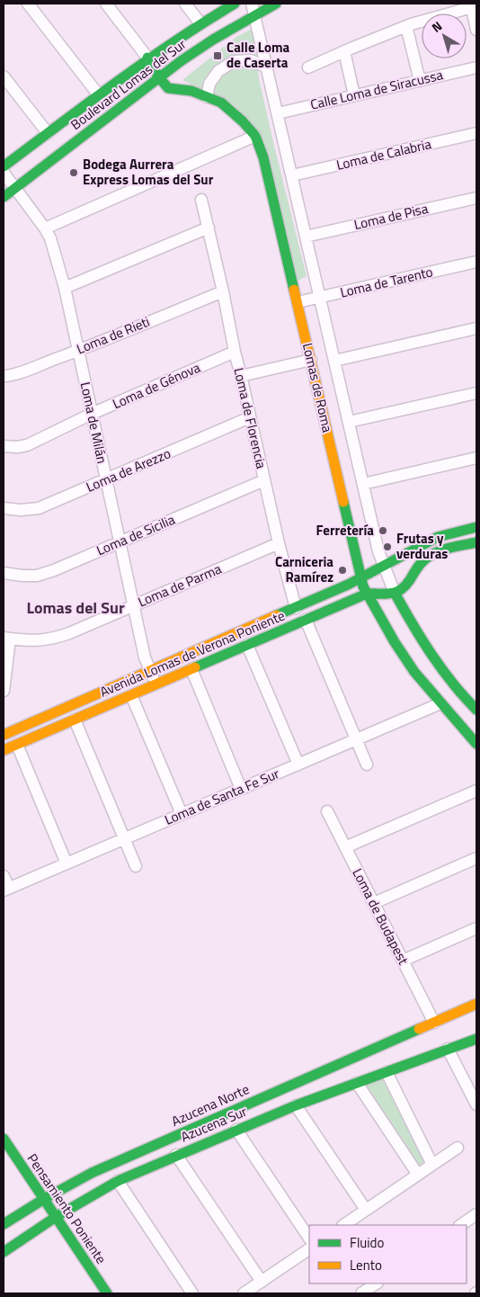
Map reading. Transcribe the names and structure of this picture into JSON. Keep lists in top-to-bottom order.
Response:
{
  "streets": {
    "street": [
      "Boulevard Lomas del Sur",
      "Calle Loma de Siracussa",
      "Loma de Calabria",
      "Loma de Pisa",
      "Loma de Tarento",
      "Loma de Rieti",
      "Loma de Génova",
      "Lomas de Roma",
      "Loma de Florencia",
      "Loma de Milán",
      "Loma de Arezzo",
      "Loma de Sicilia",
      "Loma de Parma",
      "Avenida Lomas de Verona Poniente",
      "Loma de Santa Fe Sur",
      "Loma de Budapest",
      "Azucena Norte",
      "Azucena Sur",
      "Pensamiento Poniente"
    ]
  },
  "crossings": [
    ["Boulevard Lomas del Sur", "Lomas de Roma"],
    ["Boulevard Lomas del Sur", "Loma de Milán"],
    ["Calle Loma de Siracussa", "Lomas de Roma"],
    ["Loma de Calabria", "Lomas de Roma"],
    ["Loma de Pisa", "Lomas de Roma"],
    ["Loma de Tarento", "Lomas de Roma"],
    ["Loma de Rieti", "Loma de Florencia"],
    ["Loma de Rieti", "Loma de Milán"],
    ["Loma de Génova", "Loma de Florencia"],
    ["Loma de Génova", "Loma de Milán"],
    ["Lomas de Roma", "Avenida Lomas de Verona Poniente"],
    ["Lomas de Roma", "Loma de Santa Fe Sur"],
    ["Loma de Florencia", "Loma de Arezzo"],
    ["Loma de Florencia", "Loma de Sicilia"],
    ["Loma de Florencia", "Loma de Parma"],
    ["Loma de Florencia", "Avenida Lomas de Verona Poniente"],
    ["Loma de Milán", "Loma de Arezzo"],
    ["Loma de Milán", "Loma de Sicilia"],
    ["Loma de Milán", "Loma de Parma"],
    ["Loma de Milán", "Avenida Lomas de Verona Poniente"],
    ["Loma de Budapest", "Azucena Norte"],
    ["Azucena Norte", "Pensamiento Poniente"],
    ["Azucena Sur", "Pensamiento Poniente"]
  ],
  "districts": ["Lomas del Sur"],
  "places": {
    "transit": ["Calle Loma de Caserta"],
    "other": [
      "Bodega Aurrera Express Lomas del Sur",
      "Ferretería",
      "Frutas y verduras",
      "Carniceria Ramírez"
    ]
  },
  "legend": ["Fluido", "Lento"],
  "north": "top left"
}
